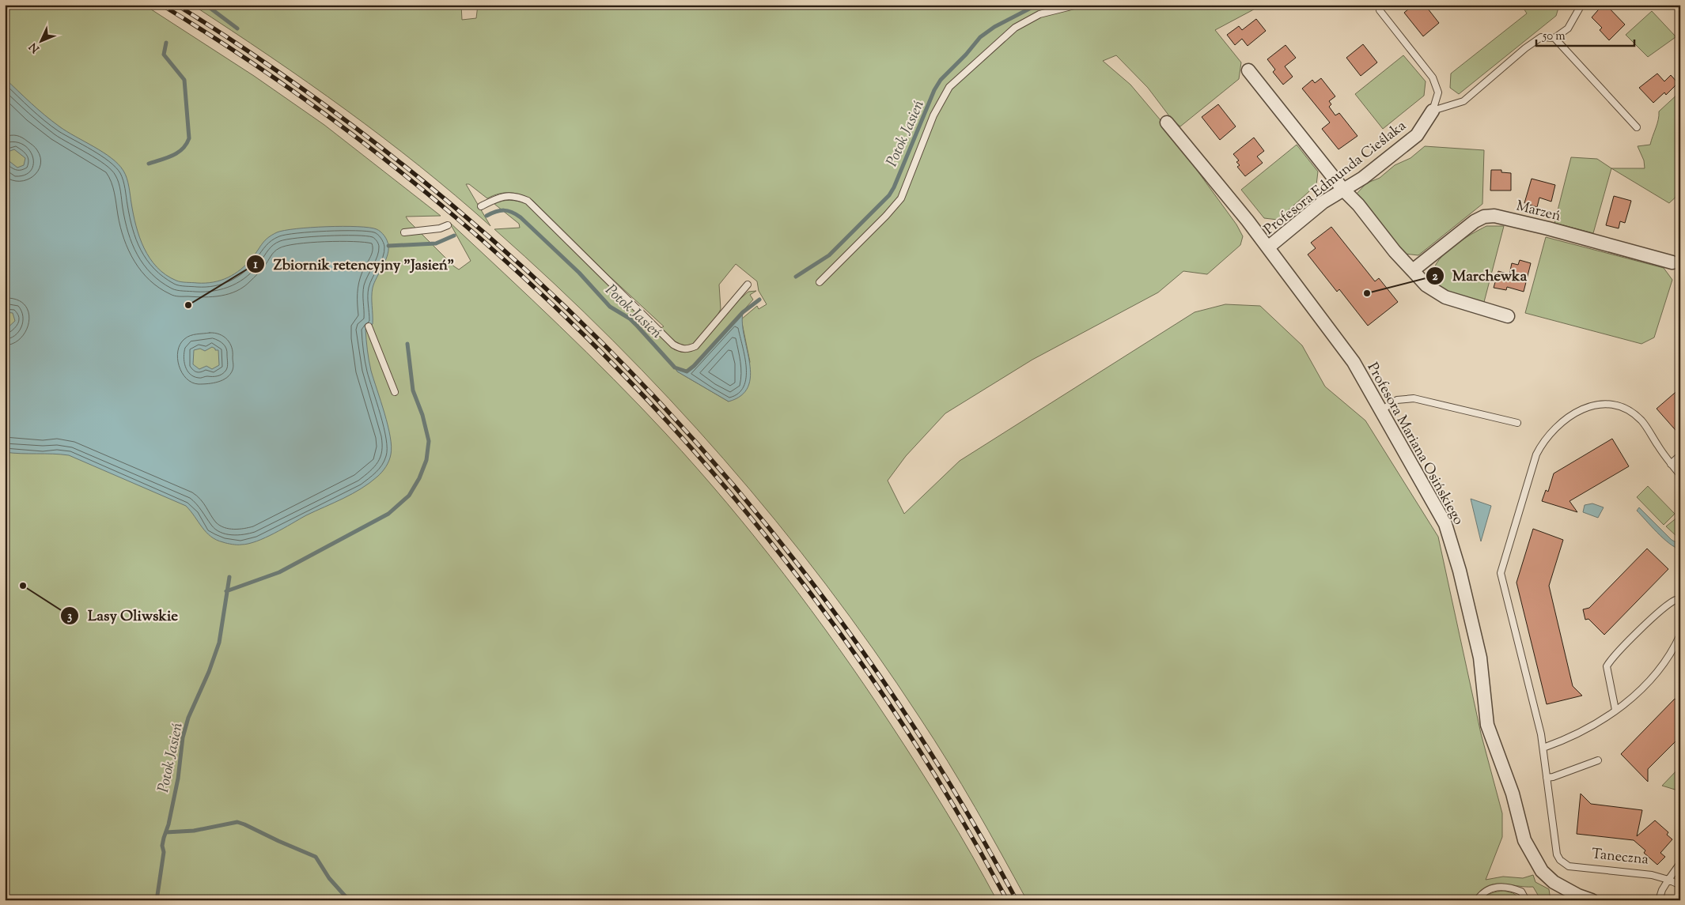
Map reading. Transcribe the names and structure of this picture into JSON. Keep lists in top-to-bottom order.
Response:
{
  "streets": {
    "street": ["Profesora Edmunda Cieślaka", "Marzeń", "Profesora Mariana Osińskiego"],
    "lane": ["Taneczna"]
  },
  "crossings": [
    ["Profesora Edmunda Cieślaka", "Profesora Mariana Osińskiego"]
  ],
  "water": ["Potok Jasień"],
  "places": ["Marchewka", "Zbiornik retencyjny \"Jasień\"", "Lasy Oliwskie"],
  "scale_bar": "50 m",
  "north": "bottom left"
}
